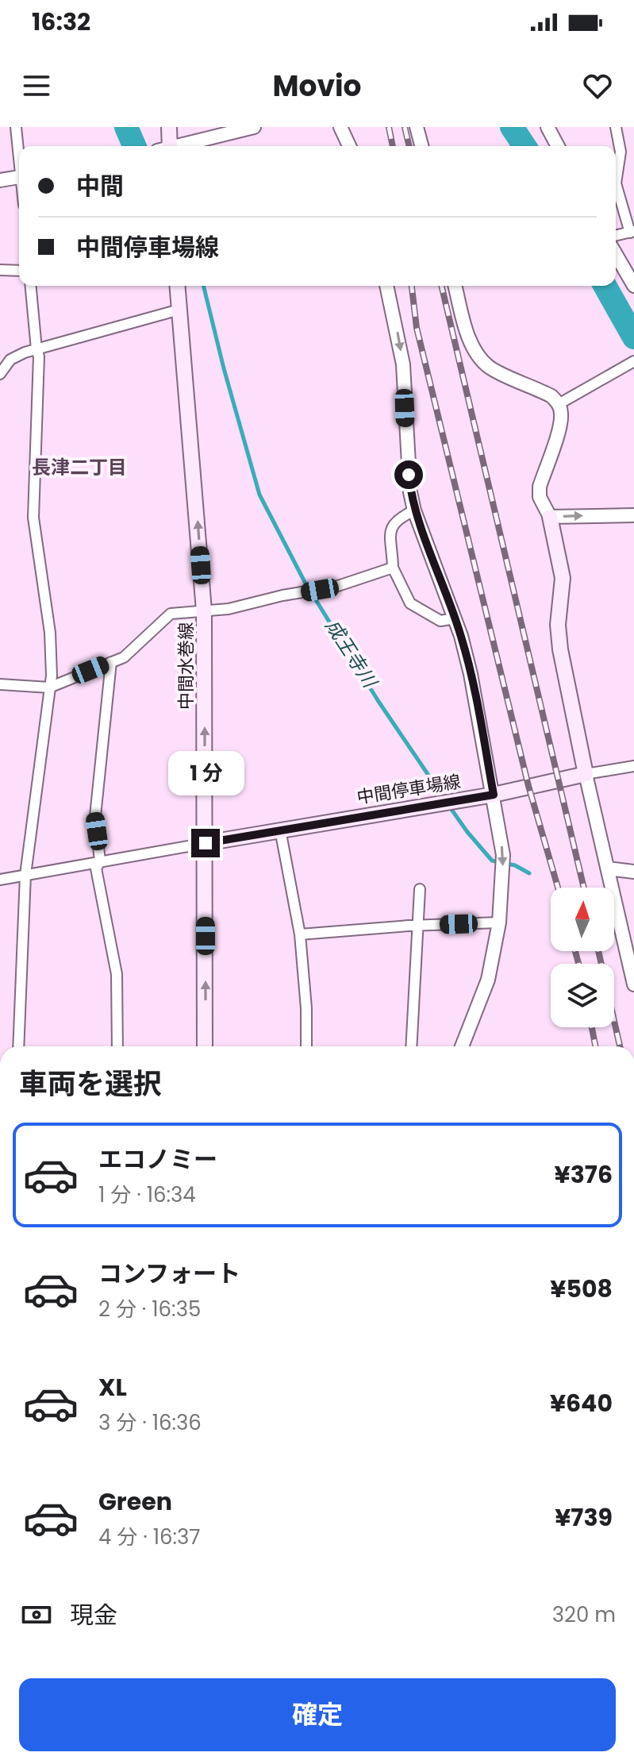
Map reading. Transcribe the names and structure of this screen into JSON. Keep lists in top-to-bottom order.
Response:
{
  "streets": {
    "main road": ["中間水巻線", "中間停車場線"]
  },
  "crossings": [
    ["中間水巻線", "中間停車場線"]
  ],
  "one_way": ["中間水巻線"],
  "districts": ["長津二丁目"],
  "water": ["成王寺川"],
  "north": "top",
  "page": {
    "status": "16:32",
    "header": "Movio",
    "banner": ["中間", "中間停車場線"],
    "bubble": "1 分",
    "heading": "車両を選択",
    "list": [
      {
        "name": "エコノミー",
        "note": "1 分 · 16:34",
        "value": "¥376"
      },
      {
        "name": "コンフォート",
        "note": "2 分 · 16:35",
        "value": "¥508"
      },
      {
        "name": "XL",
        "note": "3 分 · 16:36",
        "value": "¥640"
      },
      {
        "name": "Green",
        "note": "4 分 · 16:37",
        "value": "¥739"
      }
    ],
    "pay": ["現金", "320 m"],
    "buttons": "確定"
  }
}
